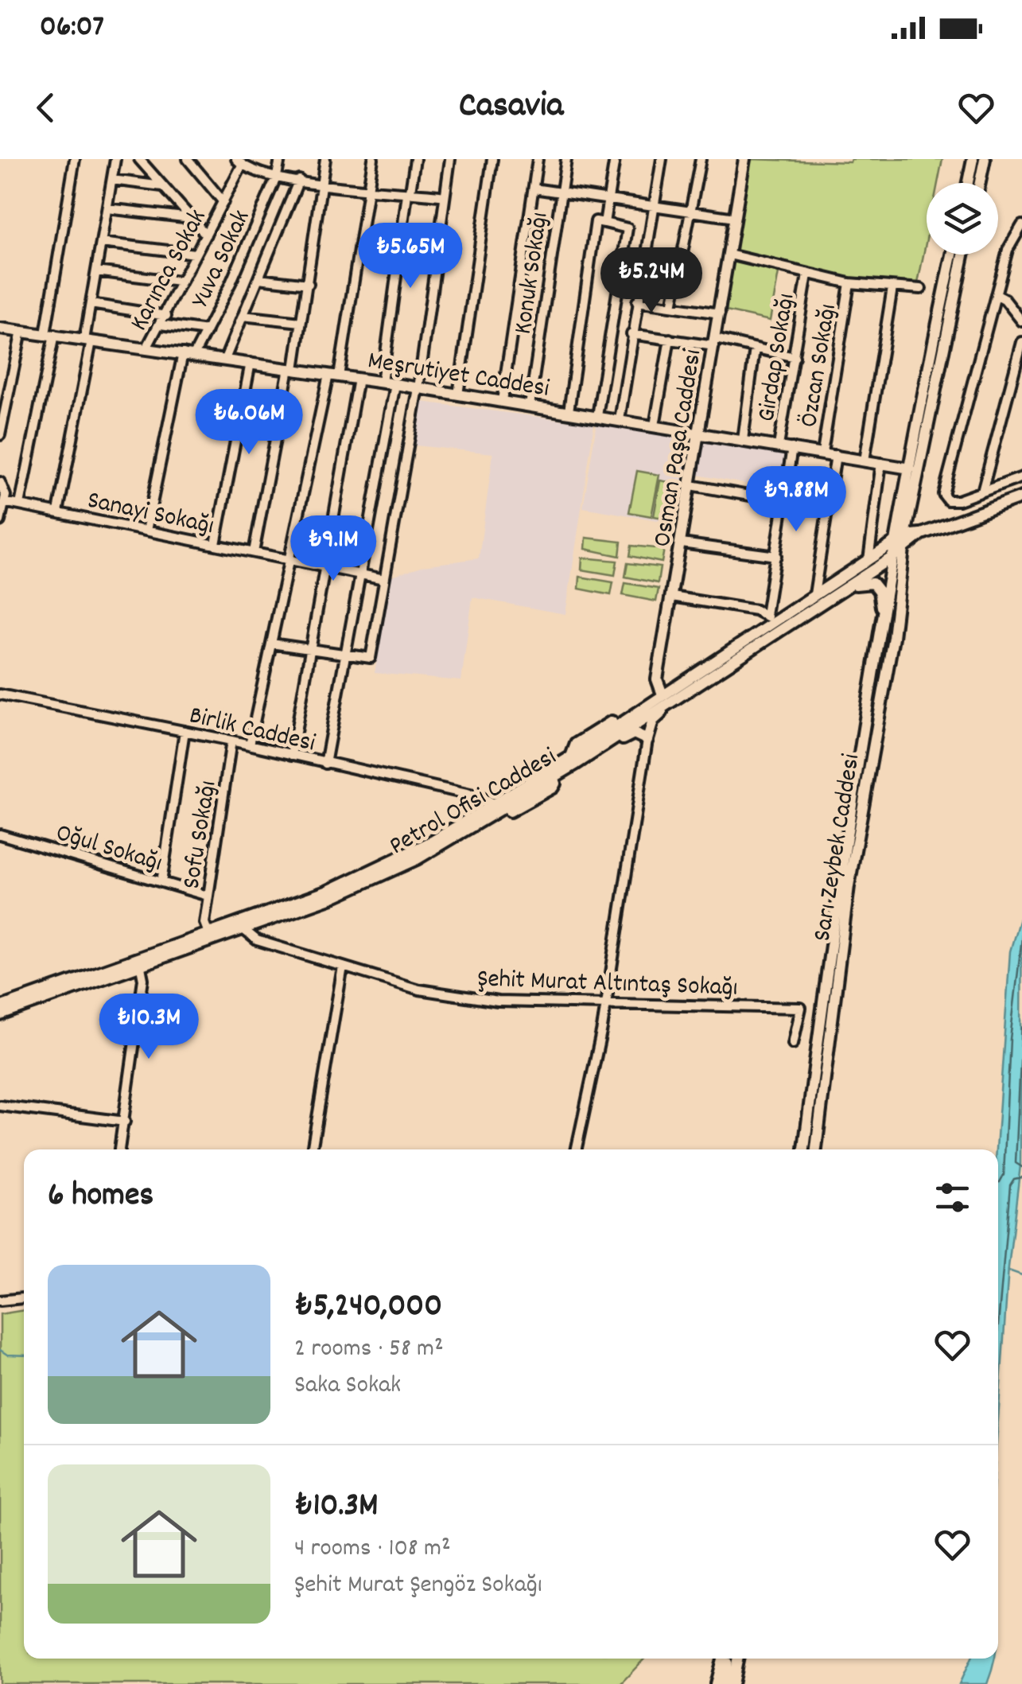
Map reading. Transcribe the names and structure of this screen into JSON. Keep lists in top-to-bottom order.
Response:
{
  "streets": {
    "main road": [
      "Meşrutiyet Caddesi",
      "Osman Paşa Caddesi",
      "Petrol Ofisi Caddesi",
      "Sarı Zeybek Caddesi"
    ],
    "street": [
      "Yuva Sokak",
      "Karınca Sokak",
      "Konuk Sokağı",
      "Girdap Sokağı",
      "Özcan Sokağı",
      "Sanayi Sokağı",
      "Birlik Caddesi",
      "Sofu Sokağı",
      "Oğul Sokağı",
      "Şehit Murat Altıntaş Sokağı"
    ]
  },
  "crossings": [
    ["Yuva Sokak", "Meşrutiyet Caddesi"],
    ["Yuva Sokak", "Sanayi Sokağı"],
    ["Karınca Sokak", "Meşrutiyet Caddesi"],
    ["Konuk Sokağı", "Meşrutiyet Caddesi"],
    ["Girdap Sokağı", "Meşrutiyet Caddesi"],
    ["Özcan Sokağı", "Meşrutiyet Caddesi"],
    ["Meşrutiyet Caddesi", "Osman Paşa Caddesi"],
    ["Osman Paşa Caddesi", "Petrol Ofisi Caddesi"],
    ["Birlik Caddesi", "Petrol Ofisi Caddesi"],
    ["Birlik Caddesi", "Sofu Sokağı"],
    ["Petrol Ofisi Caddesi", "Sofu Sokağı"],
    ["Petrol Ofisi Caddesi", "Sarı Zeybek Caddesi"],
    ["Petrol Ofisi Caddesi", "Şehit Murat Altıntaş Sokağı"],
    ["Sofu Sokağı", "Oğul Sokağı"]
  ],
  "page": {
    "status": "06:07",
    "header": "Casavia",
    "price": [
      "₺5.65M",
      "₺5.24M",
      "₺6.06M",
      "₺9.88M",
      "₺9.1M",
      "₺10.3M"
    ],
    "heading": "6 homes",
    "list": [
      {
        "name": "₺5,240,000",
        "note": "2 rooms · 58 m² · Saka Sokak"
      },
      {
        "name": "₺10.3M",
        "note": "4 rooms · 108 m² · Şehit Murat Şengöz Sokağı"
      }
    ]
  }
}
